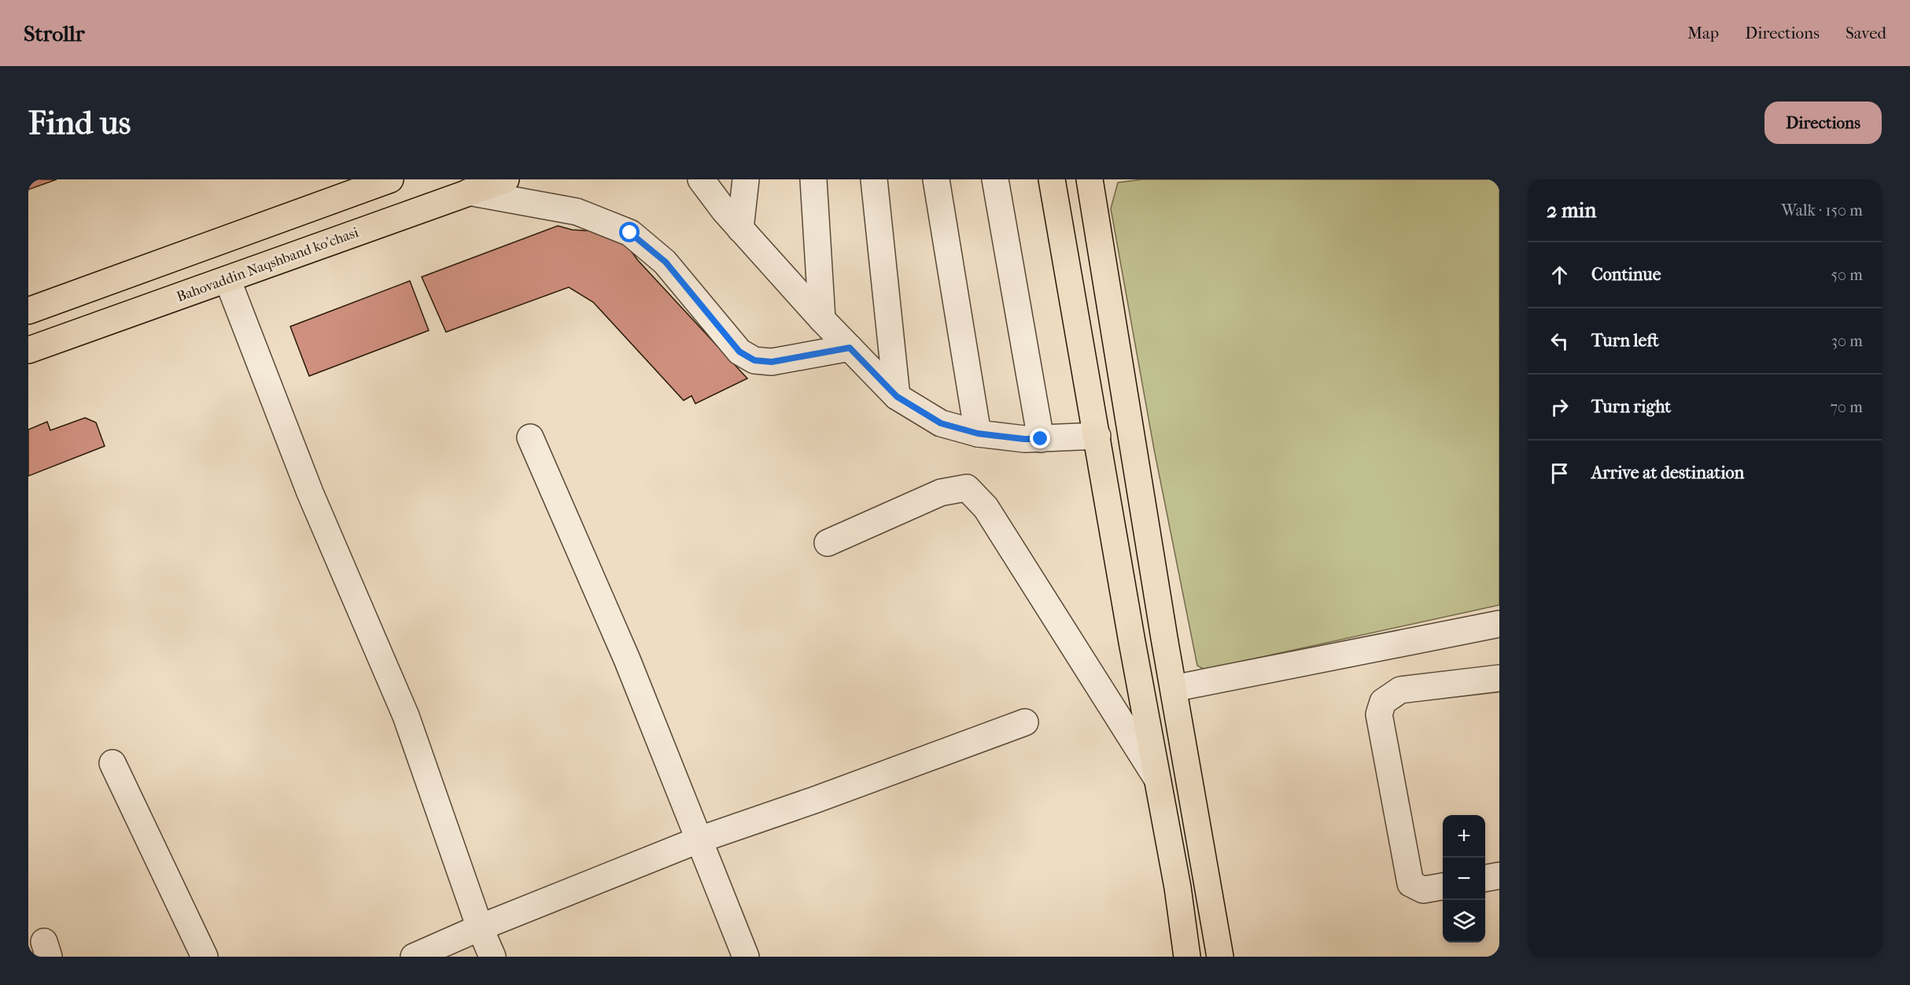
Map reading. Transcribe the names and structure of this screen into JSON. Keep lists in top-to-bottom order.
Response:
{
  "streets": {
    "main road": ["Bahovaddin Naqshband ko'chasi"]
  },
  "page": {
    "header": "Strollr",
    "nav": ["Map", "Directions", "Saved"],
    "buttons": "Directions",
    "title": "Find us",
    "heading": ["2 min", "Walk · 150 m"],
    "list": [
      ["Continue", "50 m"],
      ["Turn left", "30 m"],
      ["Turn right", "70 m"],
      "Arrive at destination"
    ],
    "map_buttons": ["+", "−"]
  }
}
